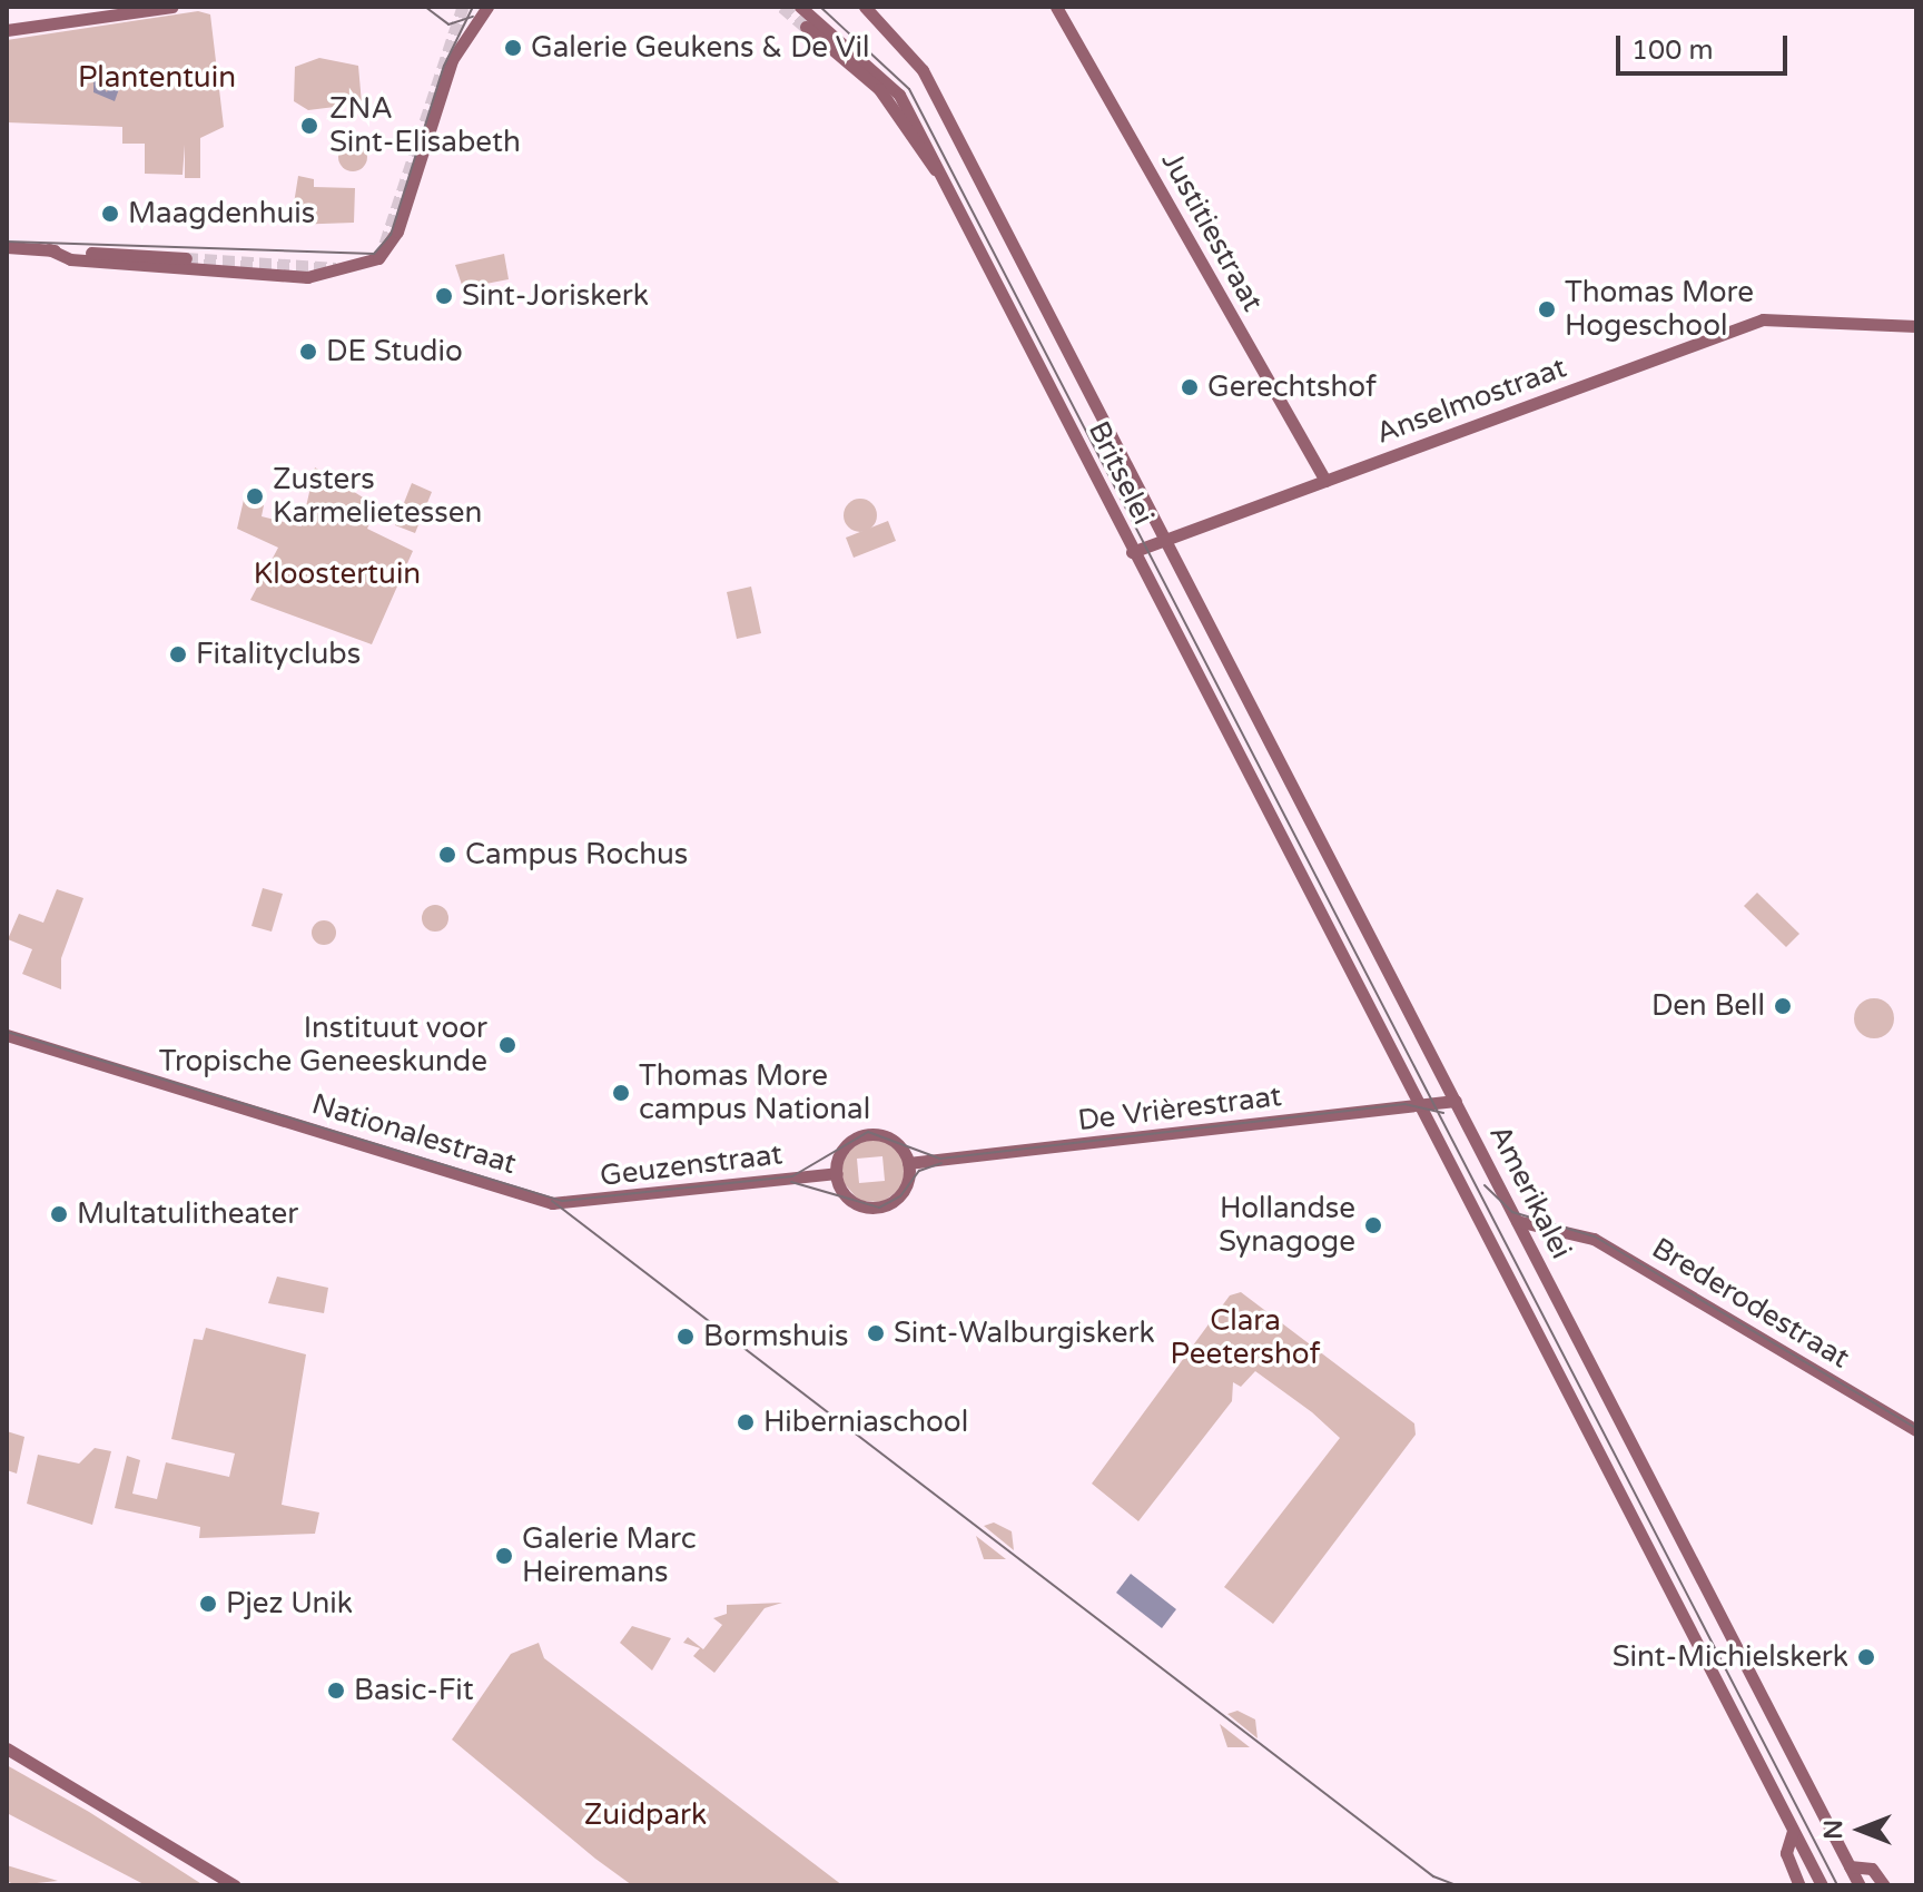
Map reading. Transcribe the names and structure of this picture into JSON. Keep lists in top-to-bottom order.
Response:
{
  "streets": {
    "street": [
      "Justitiestraat",
      "Anselmostraat",
      "Britselei",
      "De Vrièrestraat",
      "Nationalestraat",
      "Geuzenstraat",
      "Amerikalei",
      "Brederodestraat"
    ]
  },
  "crossings": [
    ["Justitiestraat", "Anselmostraat"],
    ["Anselmostraat", "Britselei"],
    ["Anselmostraat", "Amerikalei"],
    ["Britselei", "Amerikalei"],
    ["De Vrièrestraat", "Geuzenstraat"],
    ["De Vrièrestraat", "Amerikalei"],
    ["Nationalestraat", "Geuzenstraat"],
    ["Amerikalei", "Brederodestraat"]
  ],
  "parks": [
    "Plantentuin",
    "Kloostertuin",
    "Clara Peetershof",
    "Zuidpark"
  ],
  "places": [
    "Galerie Geukens & De Vil",
    "ZNA Sint-Elisabeth",
    "Maagdenhuis",
    "Sint-Joriskerk",
    "Thomas More Hogeschool",
    "DE Studio",
    "Gerechtshof",
    "Zusters Karmelietessen",
    "Fitalityclubs",
    "Campus Rochus",
    "Den Bell",
    "Instituut voor Tropische Geneeskunde",
    "Thomas More campus National",
    "Multatulitheater",
    "Hollandse Synagoge",
    "Sint-Walburgiskerk",
    "Bormshuis",
    "Hiberniaschool",
    "Galerie Marc Heiremans",
    "Pjez Unik",
    "Sint-Michielskerk",
    "Basic-Fit"
  ],
  "scale_bar": "100 m",
  "north": "left"
}
